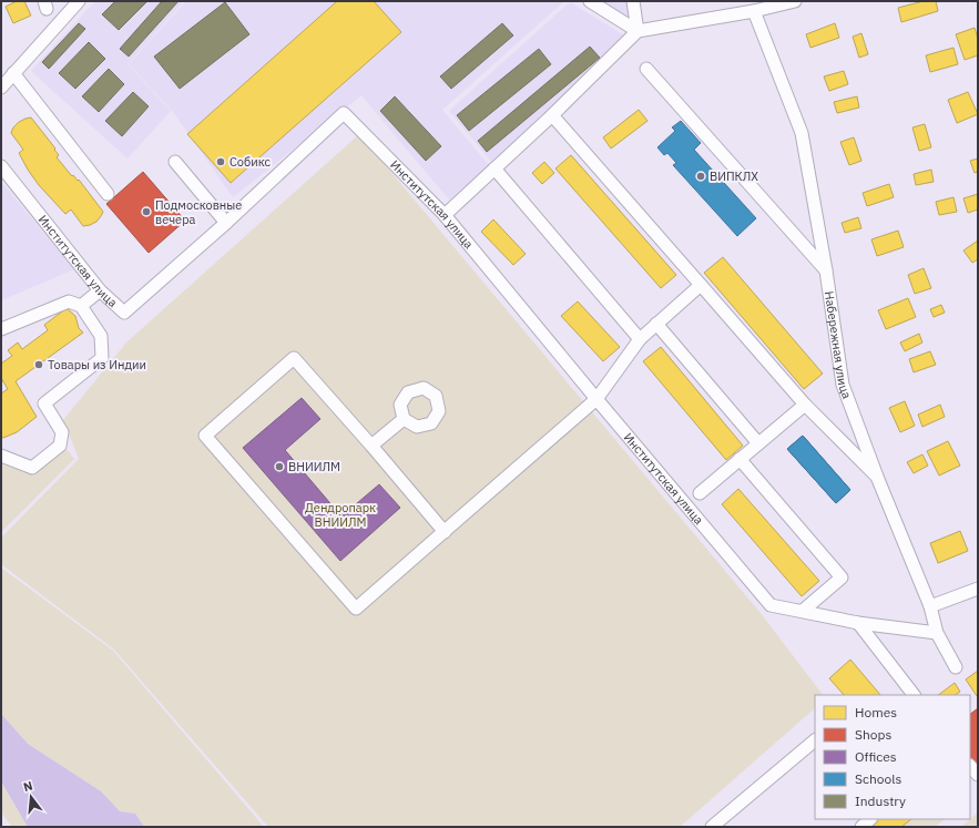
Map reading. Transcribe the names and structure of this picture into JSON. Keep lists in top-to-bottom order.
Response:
{
  "streets": {
    "street": ["Институтская улица", "Набережная улица"]
  },
  "crossings": [
    ["Институтская улица", "Набережная улица"]
  ],
  "parks": ["Дендропарк ВНИИЛМ"],
  "places": [
    "Собикс",
    "ВИПКЛХ",
    "Подмосковные вечера",
    "Товары из Индии",
    "ВНИИЛМ"
  ],
  "legend": [
    "Homes",
    "Shops",
    "Offices",
    "Schools",
    "Industry"
  ],
  "north": "top"
}
